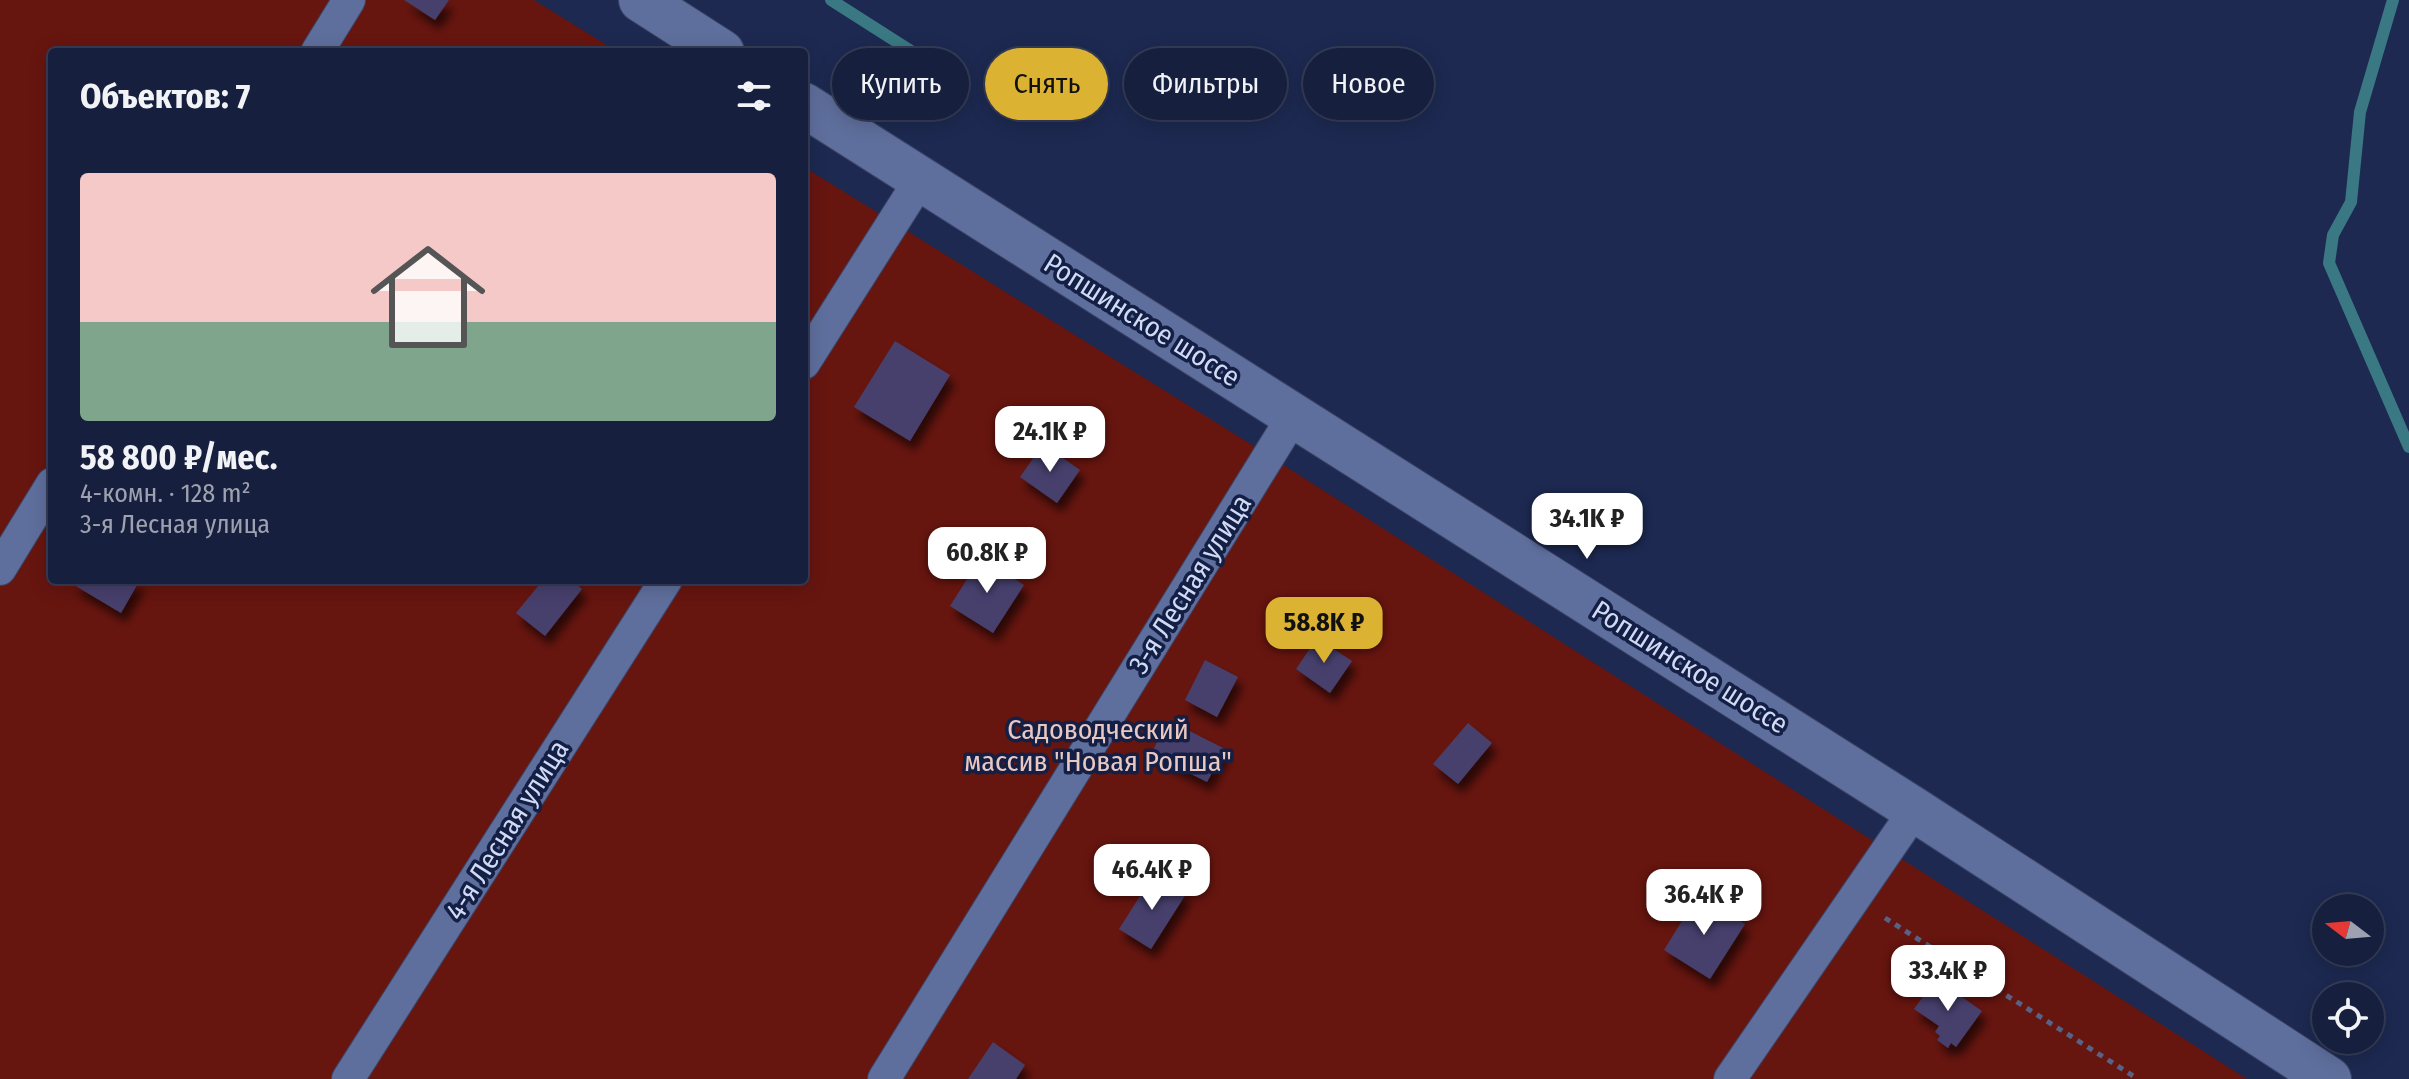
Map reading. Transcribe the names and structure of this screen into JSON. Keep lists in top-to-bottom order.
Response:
{
  "streets": {
    "main road": ["Ропшинское шоссе"],
    "street": ["3-я Лесная улица", "4-я Лесная улица"]
  },
  "crossings": [
    ["Ропшинское шоссе", "3-я Лесная улица"]
  ],
  "parks": ["Садоводческий массив \"Новая Ропша\""],
  "north": "left",
  "page": {
    "chip": [
      "Купить",
      "Снять",
      "Фильтры",
      "Новое"
    ],
    "heading": "Объектов: 7",
    "list": [
      {
        "name": "58 800 ₽/мес.",
        "note": "4-комн. · 128 m² · 3-я Лесная улица"
      }
    ],
    "price": [
      "24.1K ₽",
      "34.1K ₽",
      "60.8K ₽",
      "58.8K ₽",
      "46.4K ₽",
      "36.4K ₽",
      "33.4K ₽"
    ]
  }
}
